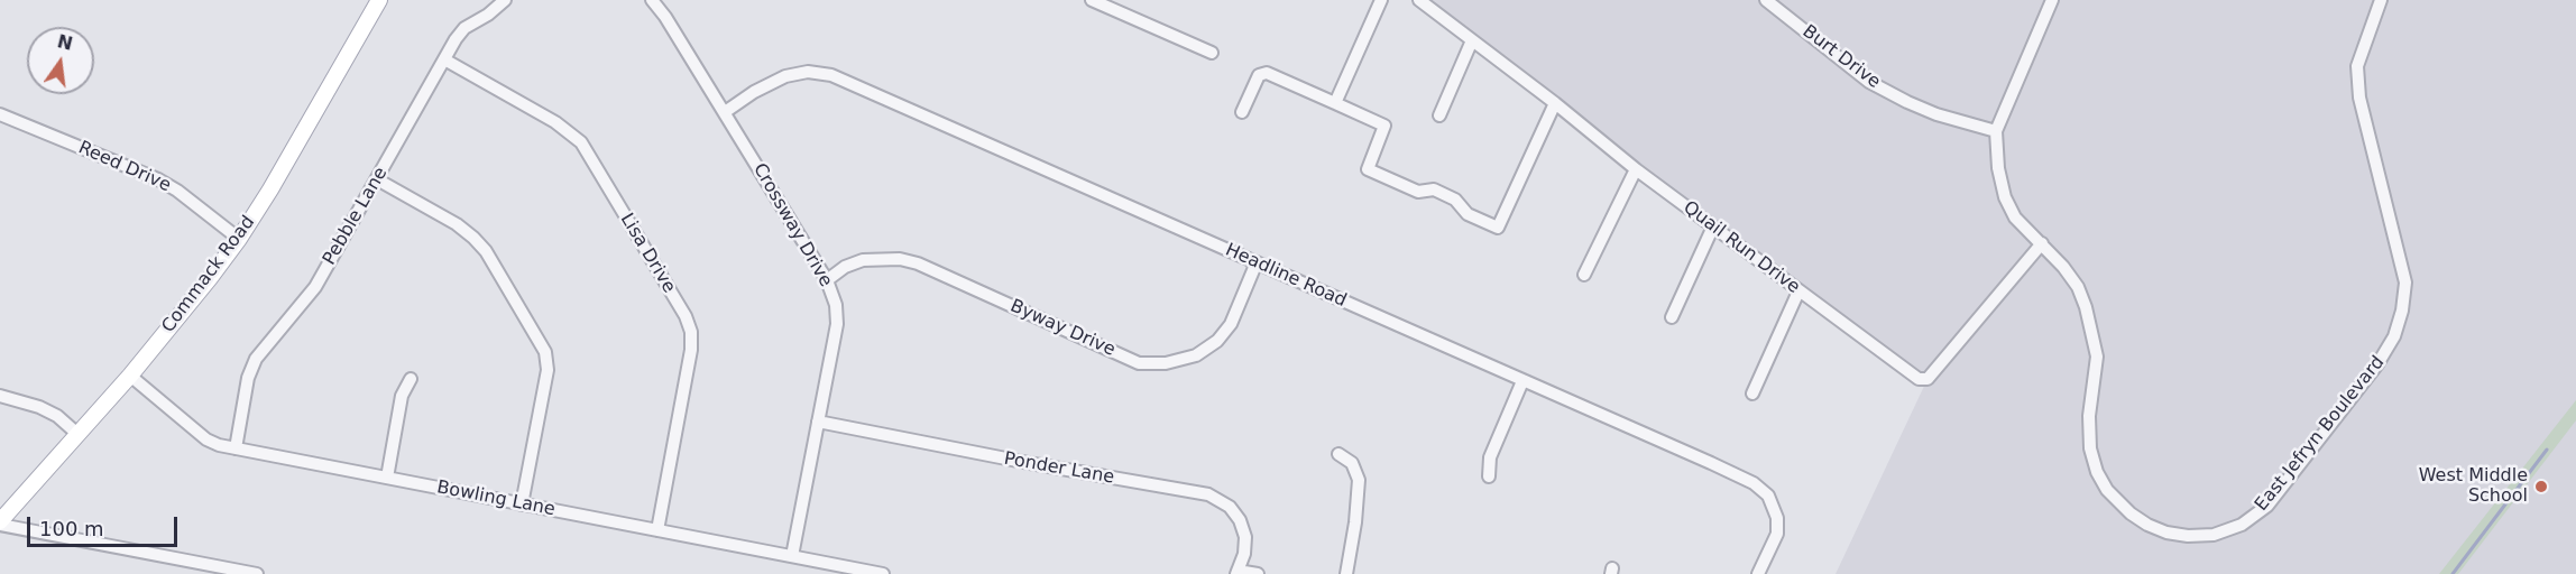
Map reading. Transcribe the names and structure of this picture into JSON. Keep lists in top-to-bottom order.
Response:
{
  "streets": {
    "main road": ["Commack Road"],
    "street": [
      "Burt Drive",
      "Reed Drive",
      "Pebble Lane",
      "Crossway Drive",
      "Quail Run Drive",
      "Lisa Drive",
      "Headline Road",
      "Byway Drive",
      "East Jefryn Boulevard",
      "Ponder Lane",
      "Bowling Lane"
    ]
  },
  "crossings": [
    ["Burt Drive", "East Jefryn Boulevard"],
    ["Reed Drive", "Commack Road"],
    ["Pebble Lane", "Lisa Drive"],
    ["Pebble Lane", "Bowling Lane"],
    ["Crossway Drive", "Headline Road"],
    ["Crossway Drive", "Byway Drive"],
    ["Crossway Drive", "Ponder Lane"],
    ["Crossway Drive", "Bowling Lane"],
    ["Quail Run Drive", "East Jefryn Boulevard"],
    ["Lisa Drive", "Bowling Lane"],
    ["Commack Road", "Bowling Lane"],
    ["Headline Road", "Byway Drive"]
  ],
  "places": ["West Middle School"],
  "scale_bar": "100 m",
  "north": "top"
}
